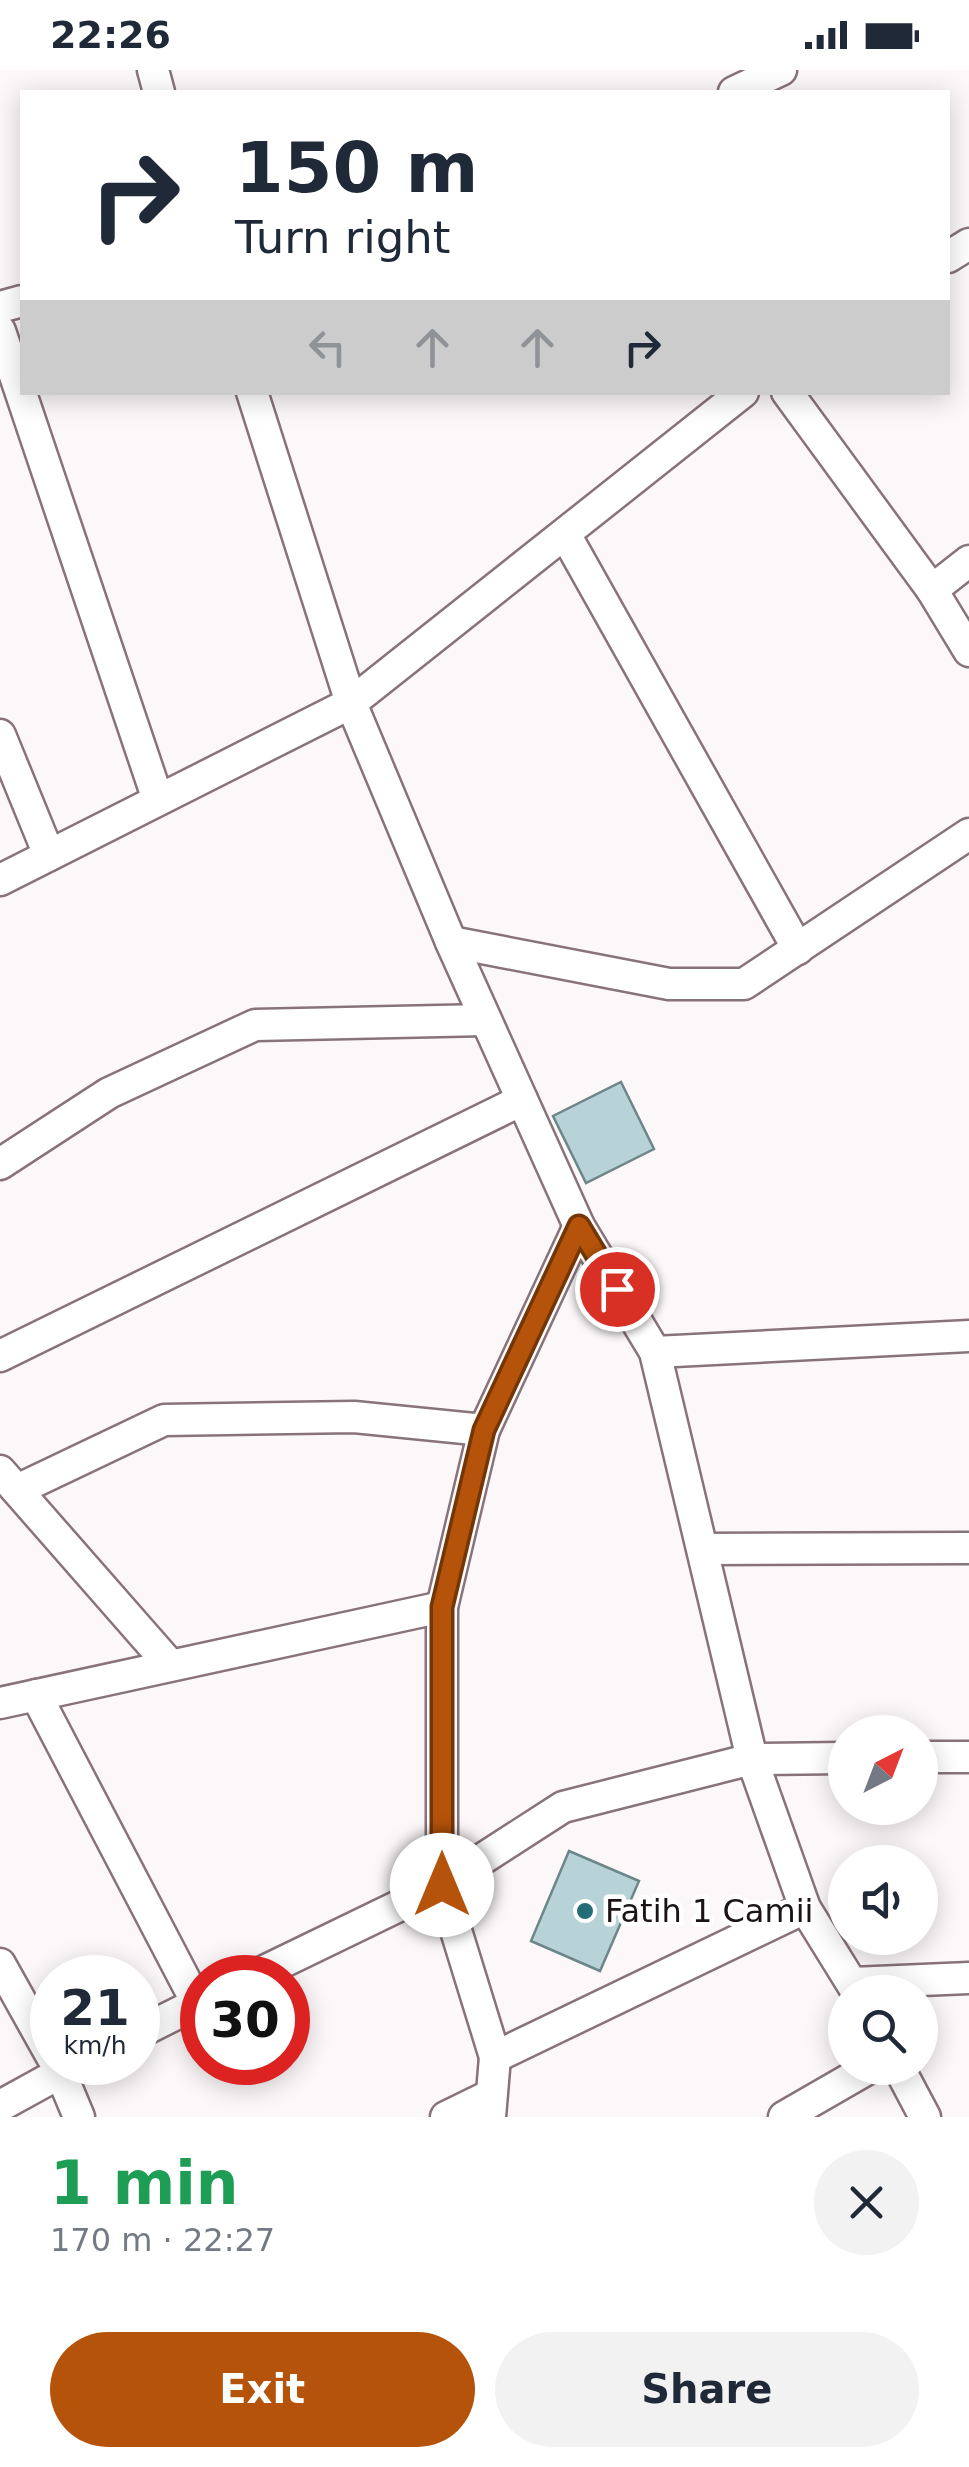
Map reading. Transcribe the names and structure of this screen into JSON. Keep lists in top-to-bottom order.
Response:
{
  "places": ["Fatih 1 Camii"],
  "north": "top right",
  "page": {
    "status": "22:26",
    "turn": ["150 m", "Turn right"],
    "speed": "21 km/h",
    "limit": "30",
    "heading": ["1 min", "170 m · 22:27"],
    "buttons": ["Exit", "Share"]
  }
}
